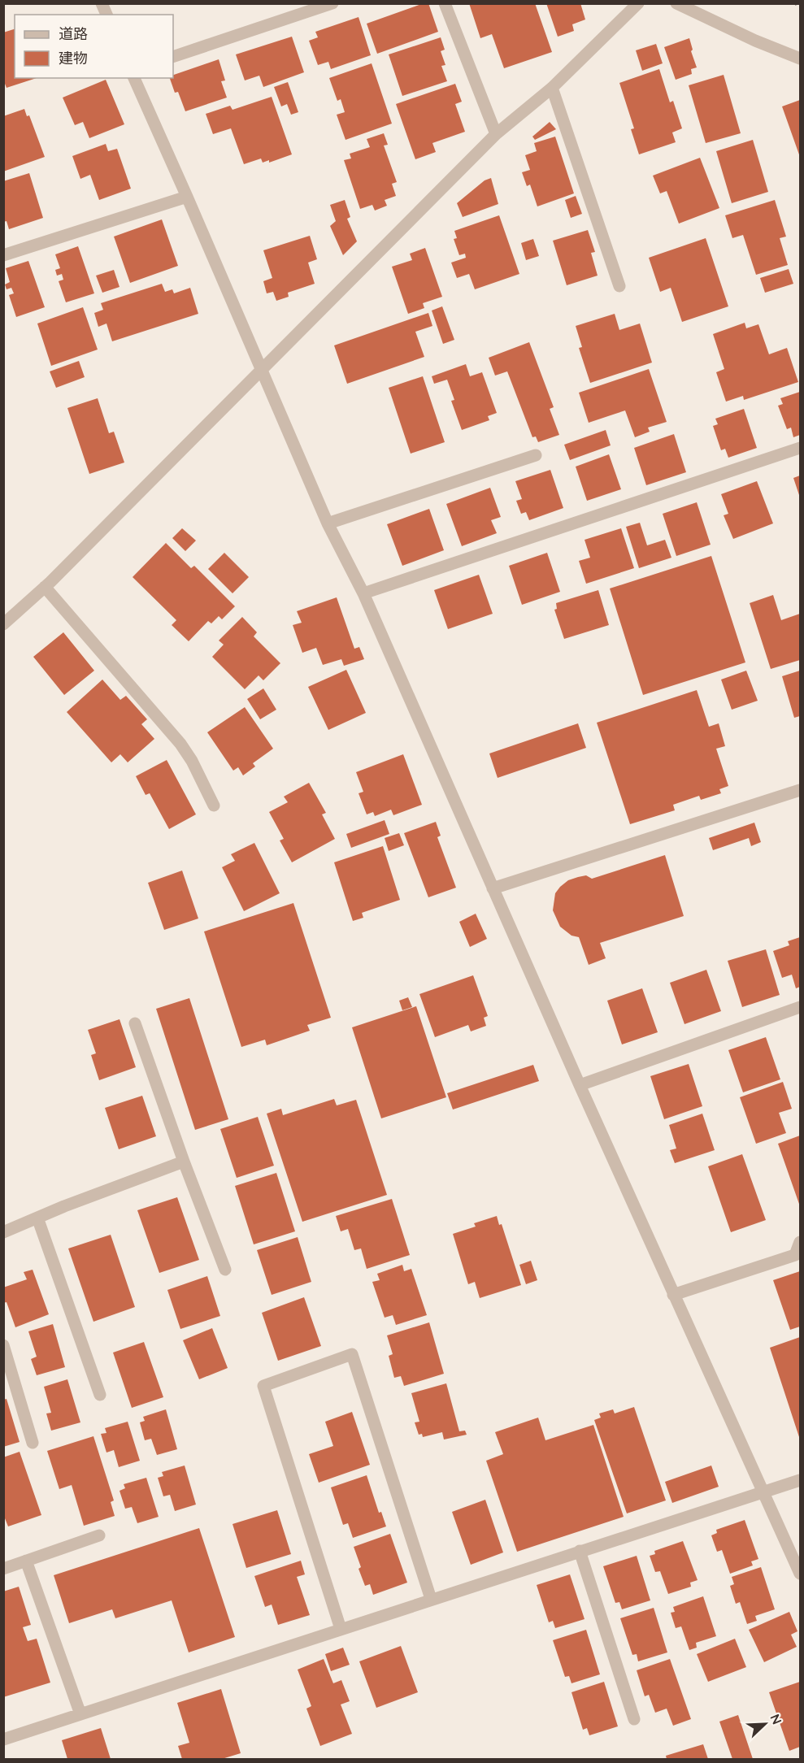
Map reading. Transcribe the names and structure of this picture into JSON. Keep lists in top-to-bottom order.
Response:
{
  "legend": ["道路", "建物"],
  "north": "top right"
}
